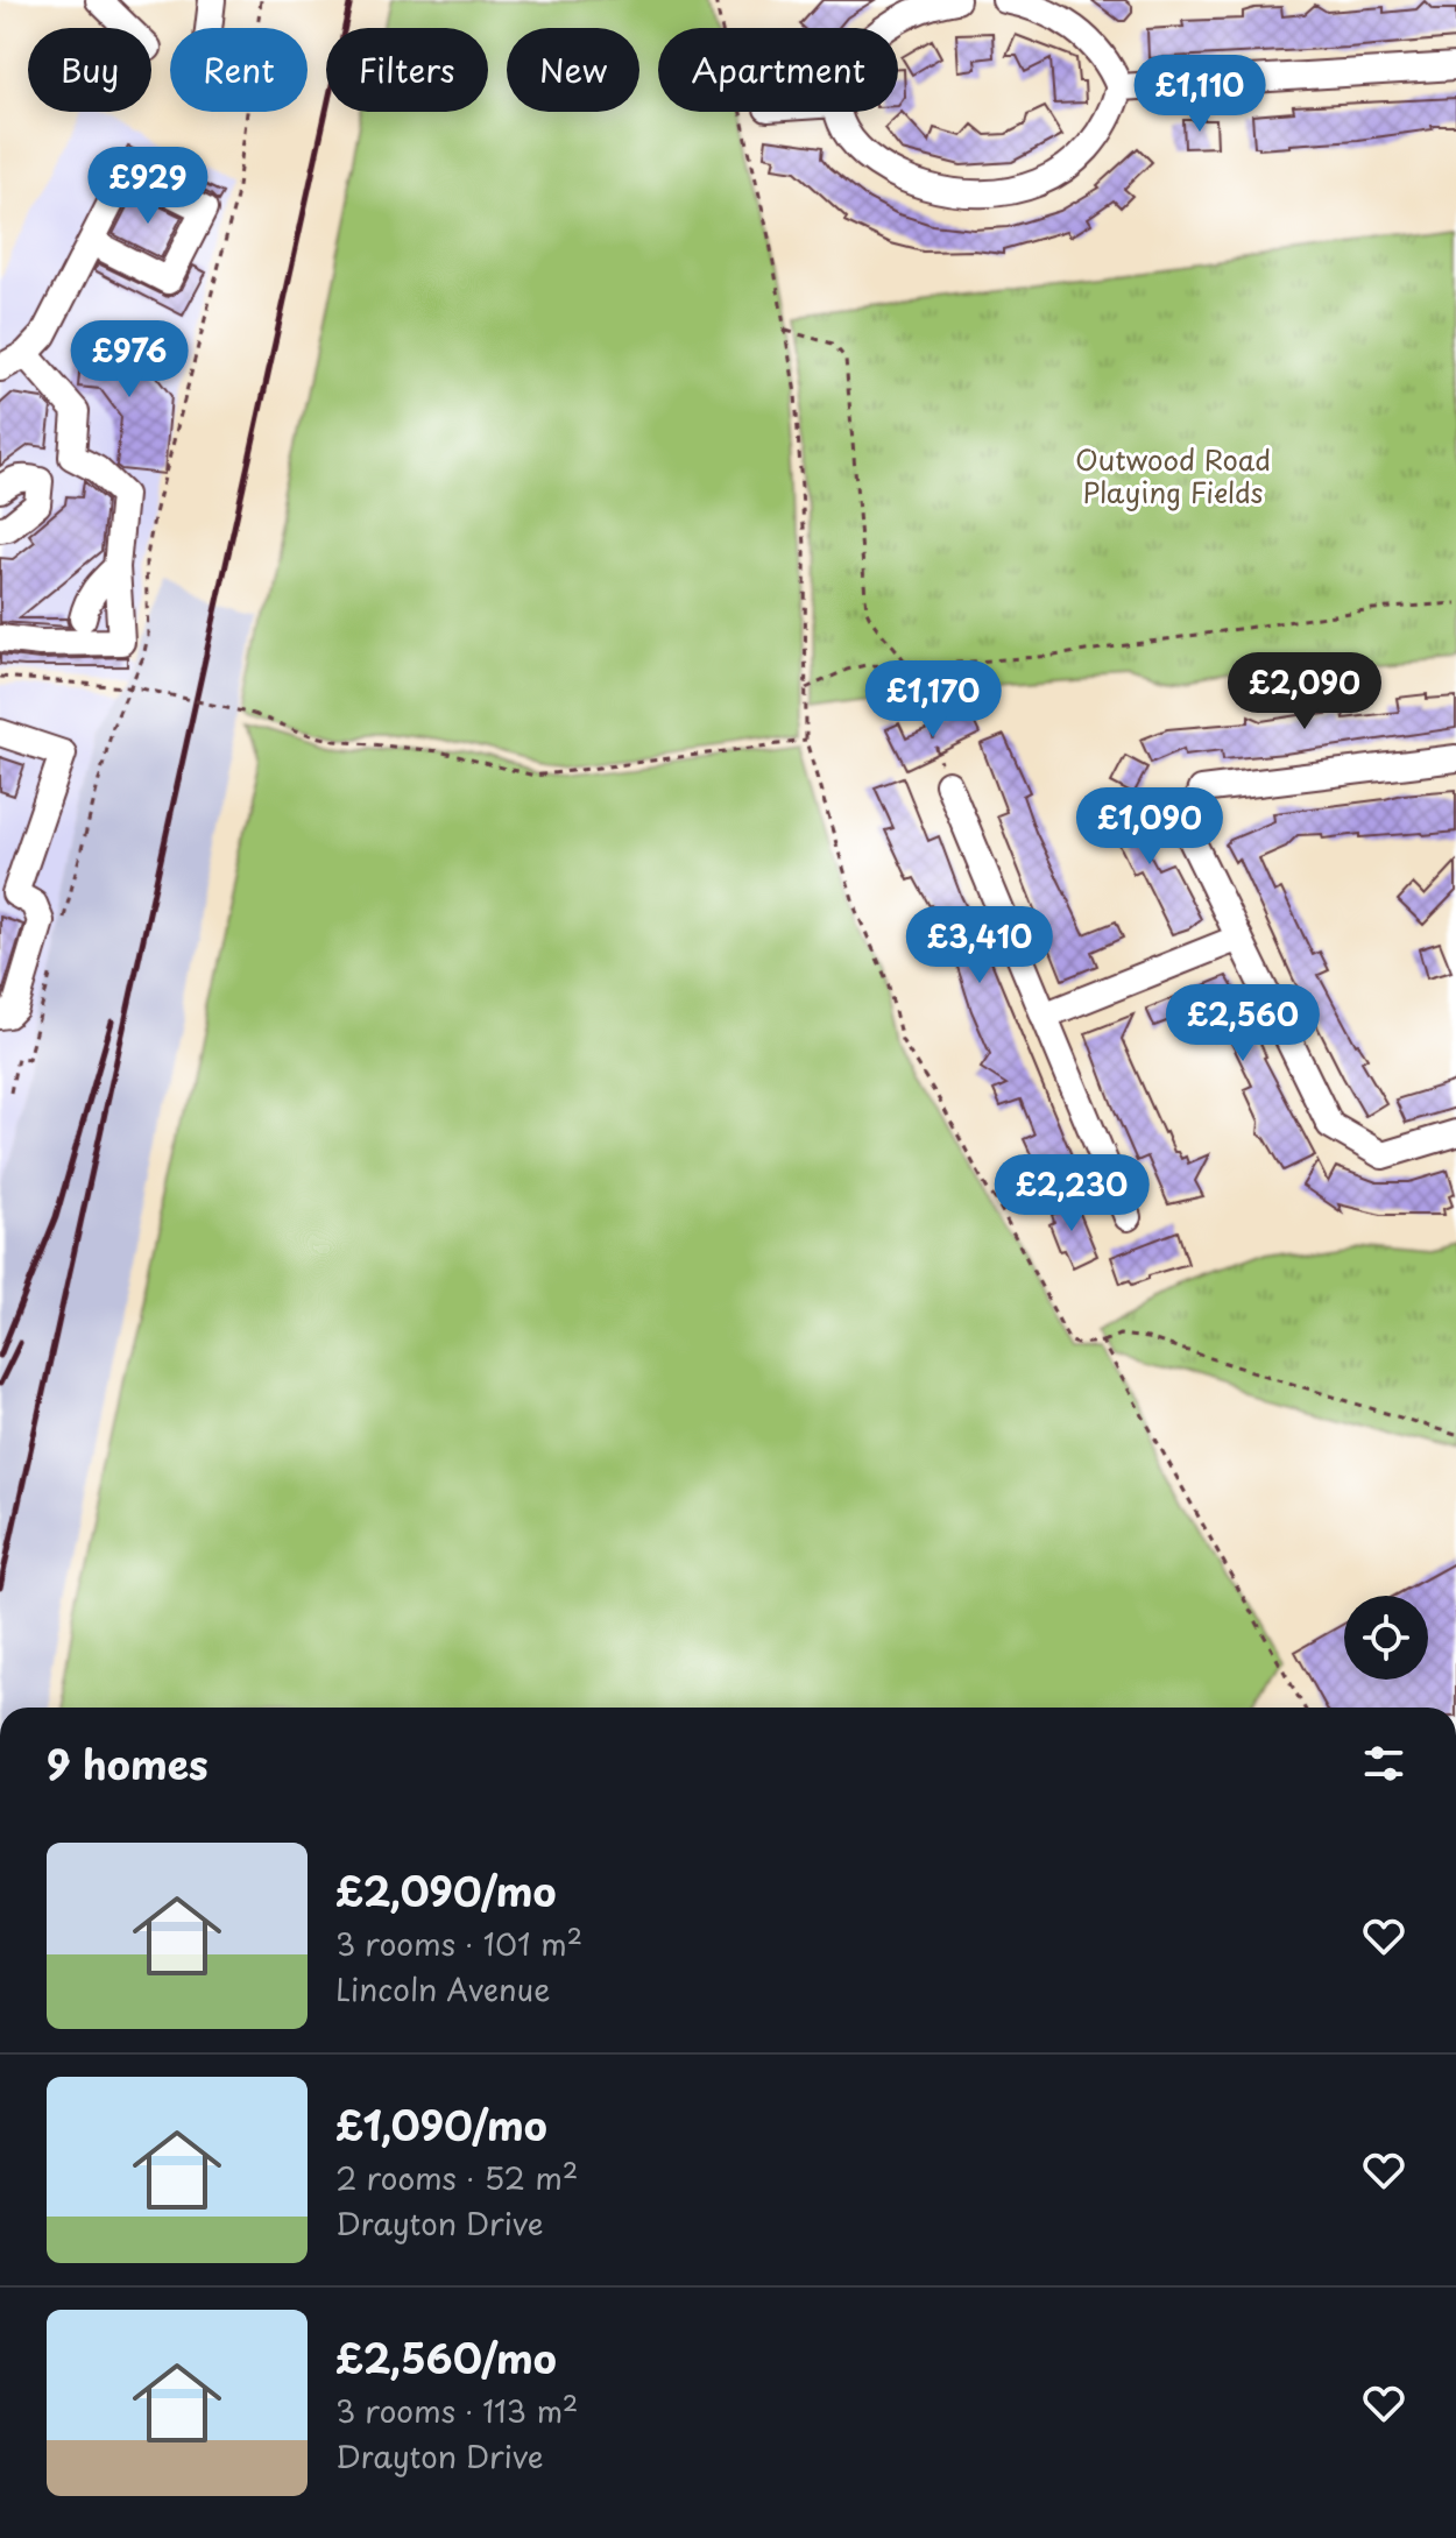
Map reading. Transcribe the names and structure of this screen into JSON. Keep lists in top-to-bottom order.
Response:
{
  "parks": ["Outwood Road Playing Fields"],
  "page": {
    "chip": [
      "Buy",
      "Rent",
      "Filters",
      "New",
      "Apartment"
    ],
    "price": [
      "£1,110",
      "£929",
      "£976",
      "£2,090",
      "£1,170",
      "£1,090",
      "£3,410",
      "£2,560",
      "£2,230"
    ],
    "heading": "9 homes",
    "list": [
      {
        "name": "£2,090/mo",
        "note": "3 rooms · 101 m² · Lincoln Avenue"
      },
      {
        "name": "£1,090/mo",
        "note": "2 rooms · 52 m² · Drayton Drive"
      },
      {
        "name": "£2,560/mo",
        "note": "3 rooms · 113 m² · Drayton Drive"
      }
    ]
  }
}
